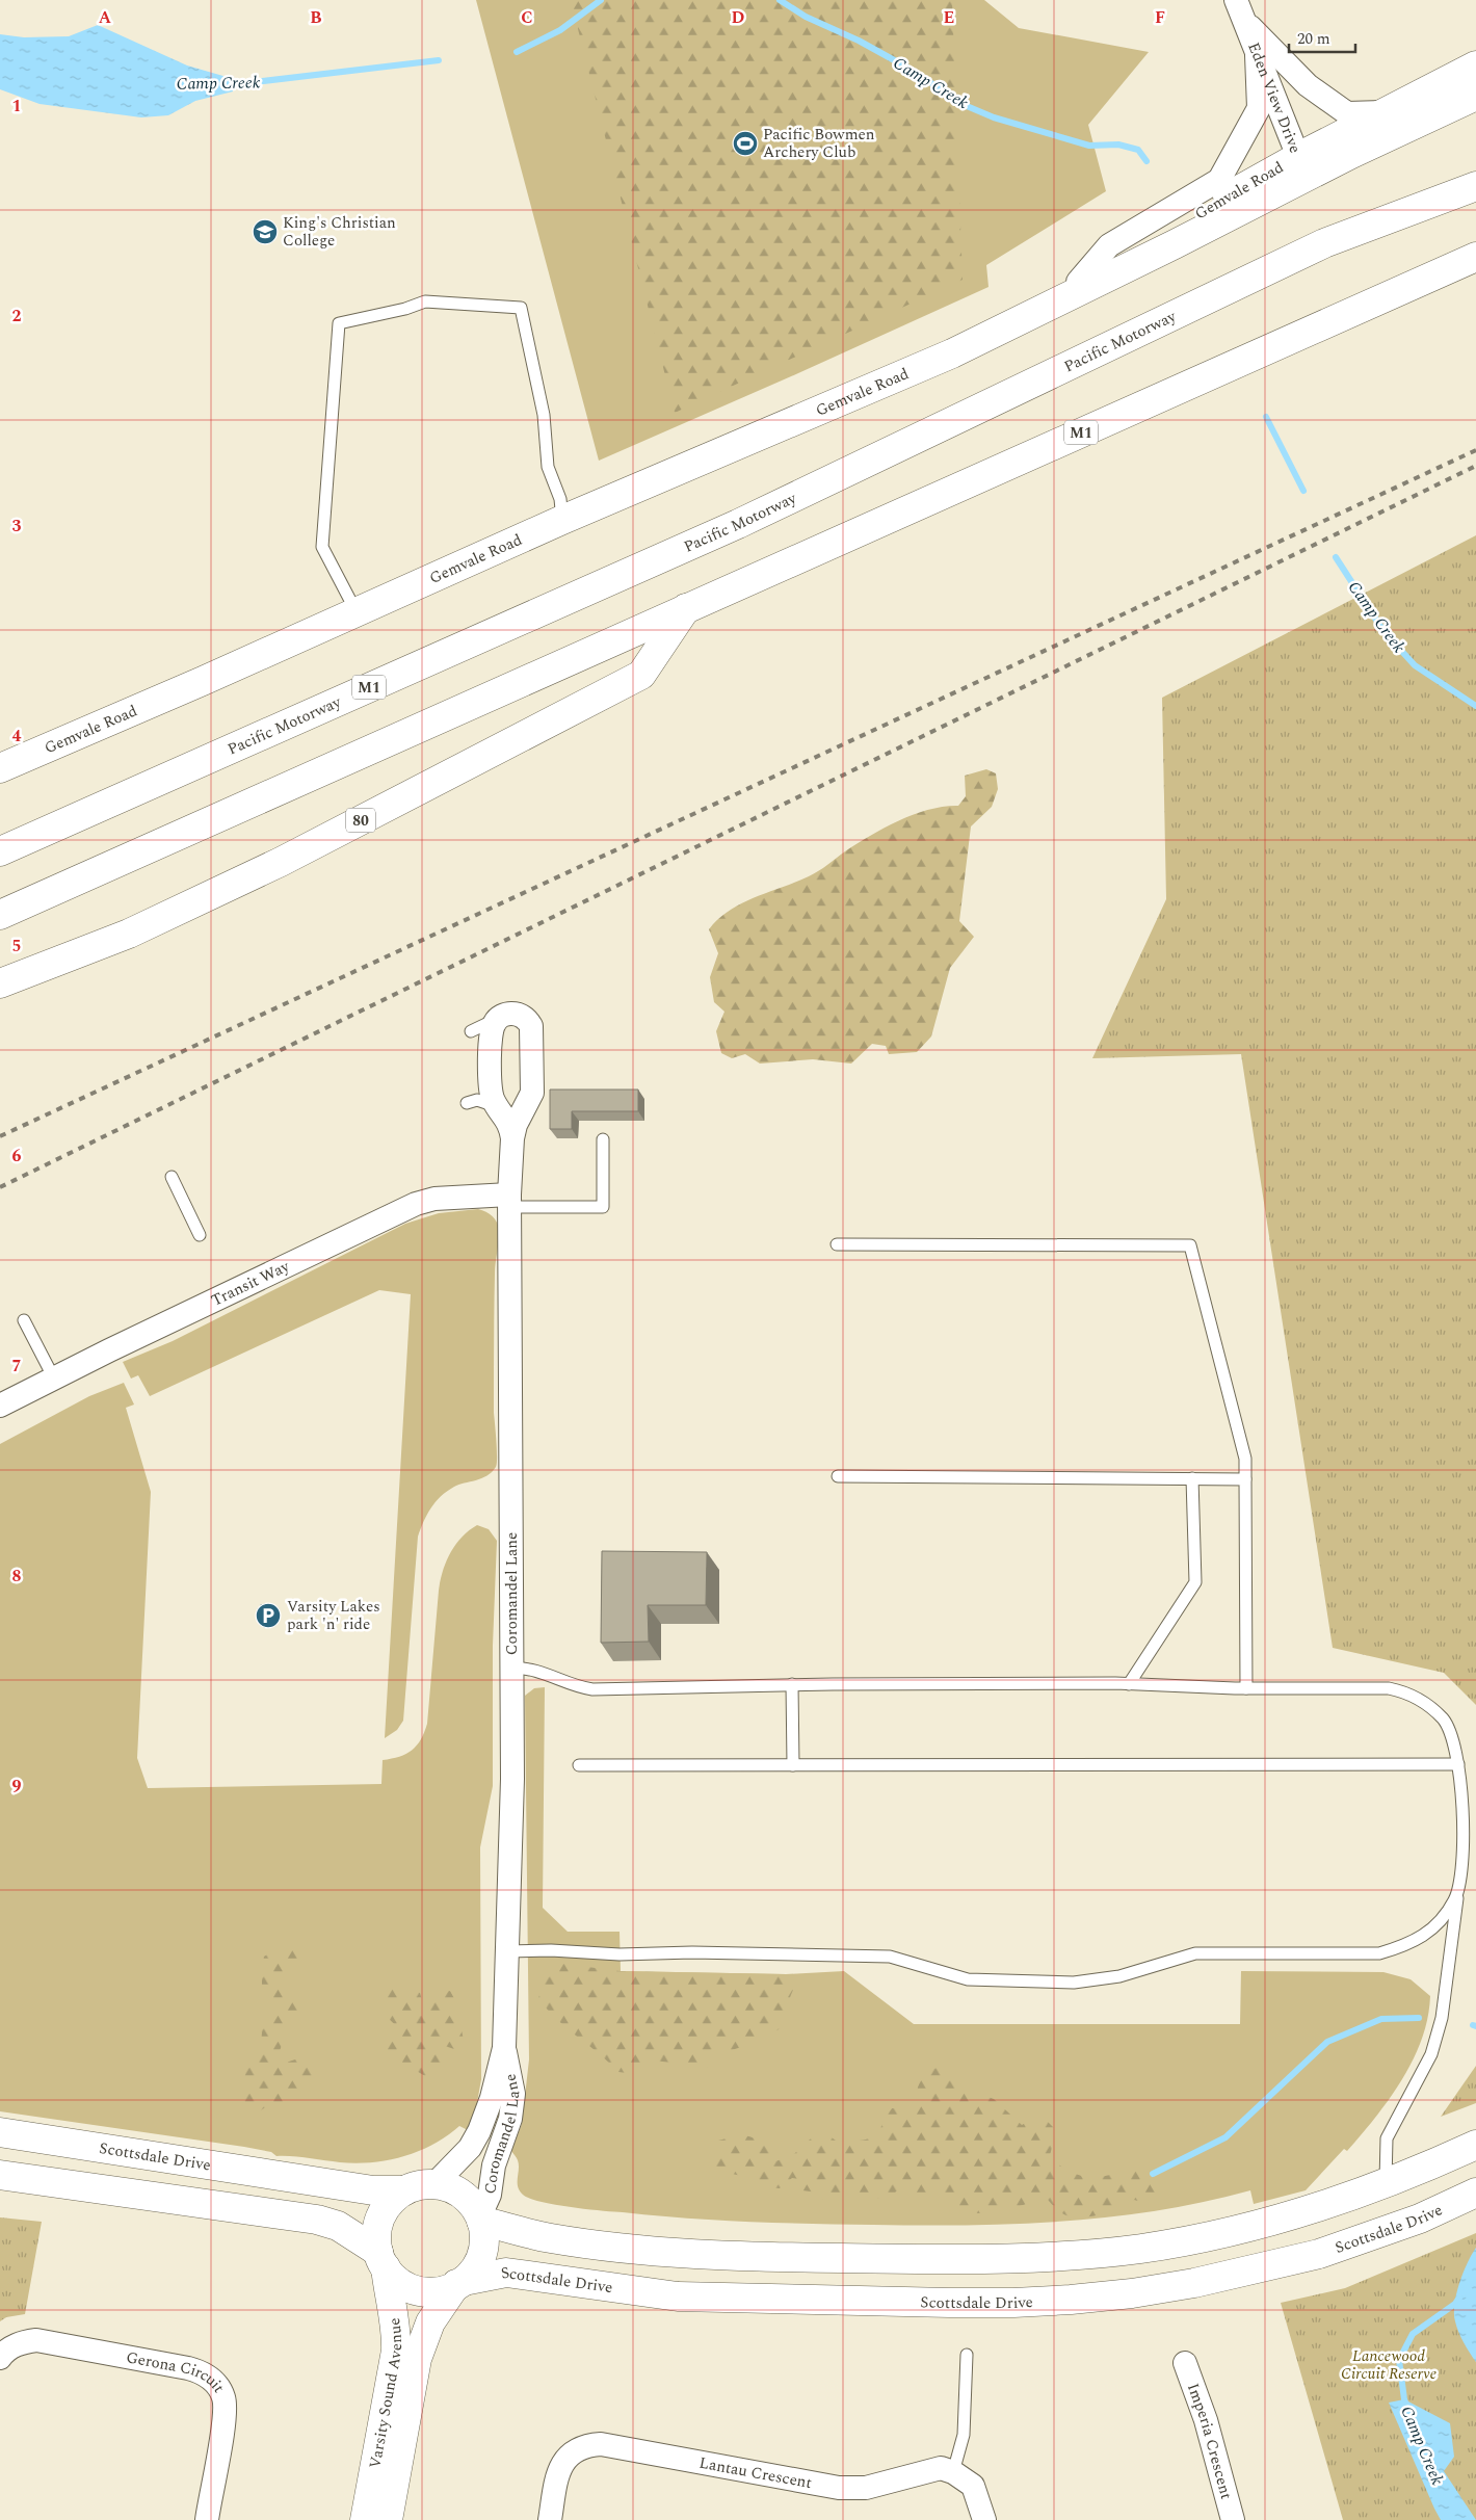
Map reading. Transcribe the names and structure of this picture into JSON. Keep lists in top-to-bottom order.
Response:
{
  "streets": {
    "main road": [
      "Gemvale Road",
      "Pacific Motorway",
      "M1",
      "80",
      "Scottsdale Drive",
      "Varsity Sound Avenue"
    ],
    "street": [
      "Eden View Drive",
      "Transit Way",
      "Coromandel Lane",
      "Gerona Circuit",
      "Imperia Crescent",
      "Lantau Crescent"
    ]
  },
  "crossings": [
    ["Eden View Drive", "Gemvale Road"],
    ["M1", "80"],
    ["Transit Way", "Coromandel Lane"],
    ["Coromandel Lane", "Scottsdale Drive"],
    ["Coromandel Lane", "Varsity Sound Avenue"],
    ["Scottsdale Drive", "Varsity Sound Avenue"]
  ],
  "water": ["Camp Creek"],
  "parks": ["Lancewood Circuit Reserve"],
  "places": {
    "sports": ["Pacific Bowmen Archery Club"],
    "school or university": ["King's Christian College"],
    "parking": ["Varsity Lakes park 'n' ride"]
  },
  "scale_bar": "20 m",
  "grid": {
    "columns": [
      "A",
      "B",
      "C",
      "D",
      "E",
      "F"
    ],
    "rows": [
      "1",
      "2",
      "3",
      "4",
      "5",
      "6",
      "7",
      "8",
      "9"
    ]
  }
}
